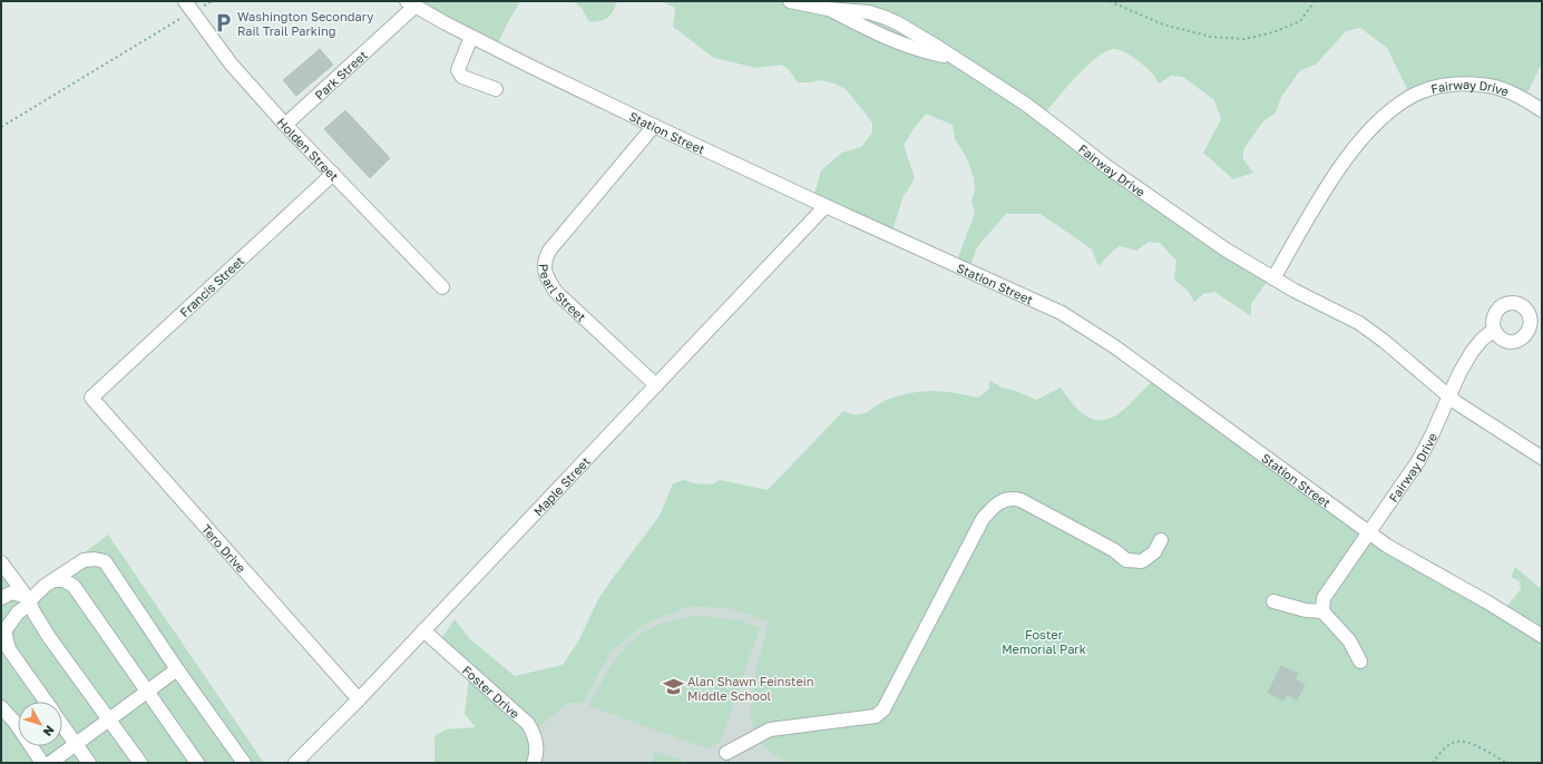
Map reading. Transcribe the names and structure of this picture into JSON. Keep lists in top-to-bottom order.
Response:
{
  "streets": {
    "street": [
      "Park Street",
      "Fairway Drive",
      "Station Street",
      "Holden Street",
      "Francis Street",
      "Pearl Street",
      "Maple Street",
      "Tero Drive",
      "Foster Drive"
    ]
  },
  "crossings": [
    ["Park Street", "Station Street"],
    ["Park Street", "Holden Street"],
    ["Fairway Drive", "Station Street"],
    ["Station Street", "Pearl Street"],
    ["Station Street", "Maple Street"],
    ["Holden Street", "Francis Street"],
    ["Francis Street", "Tero Drive"],
    ["Pearl Street", "Maple Street"],
    ["Maple Street", "Tero Drive"],
    ["Maple Street", "Foster Drive"]
  ],
  "parks": ["Foster Memorial Park"],
  "places": {
    "parking": ["Washington Secondary Rail Trail Parking"],
    "school or university": ["Alan Shawn Feinstein Middle School"]
  },
  "north": "bottom right"
}
